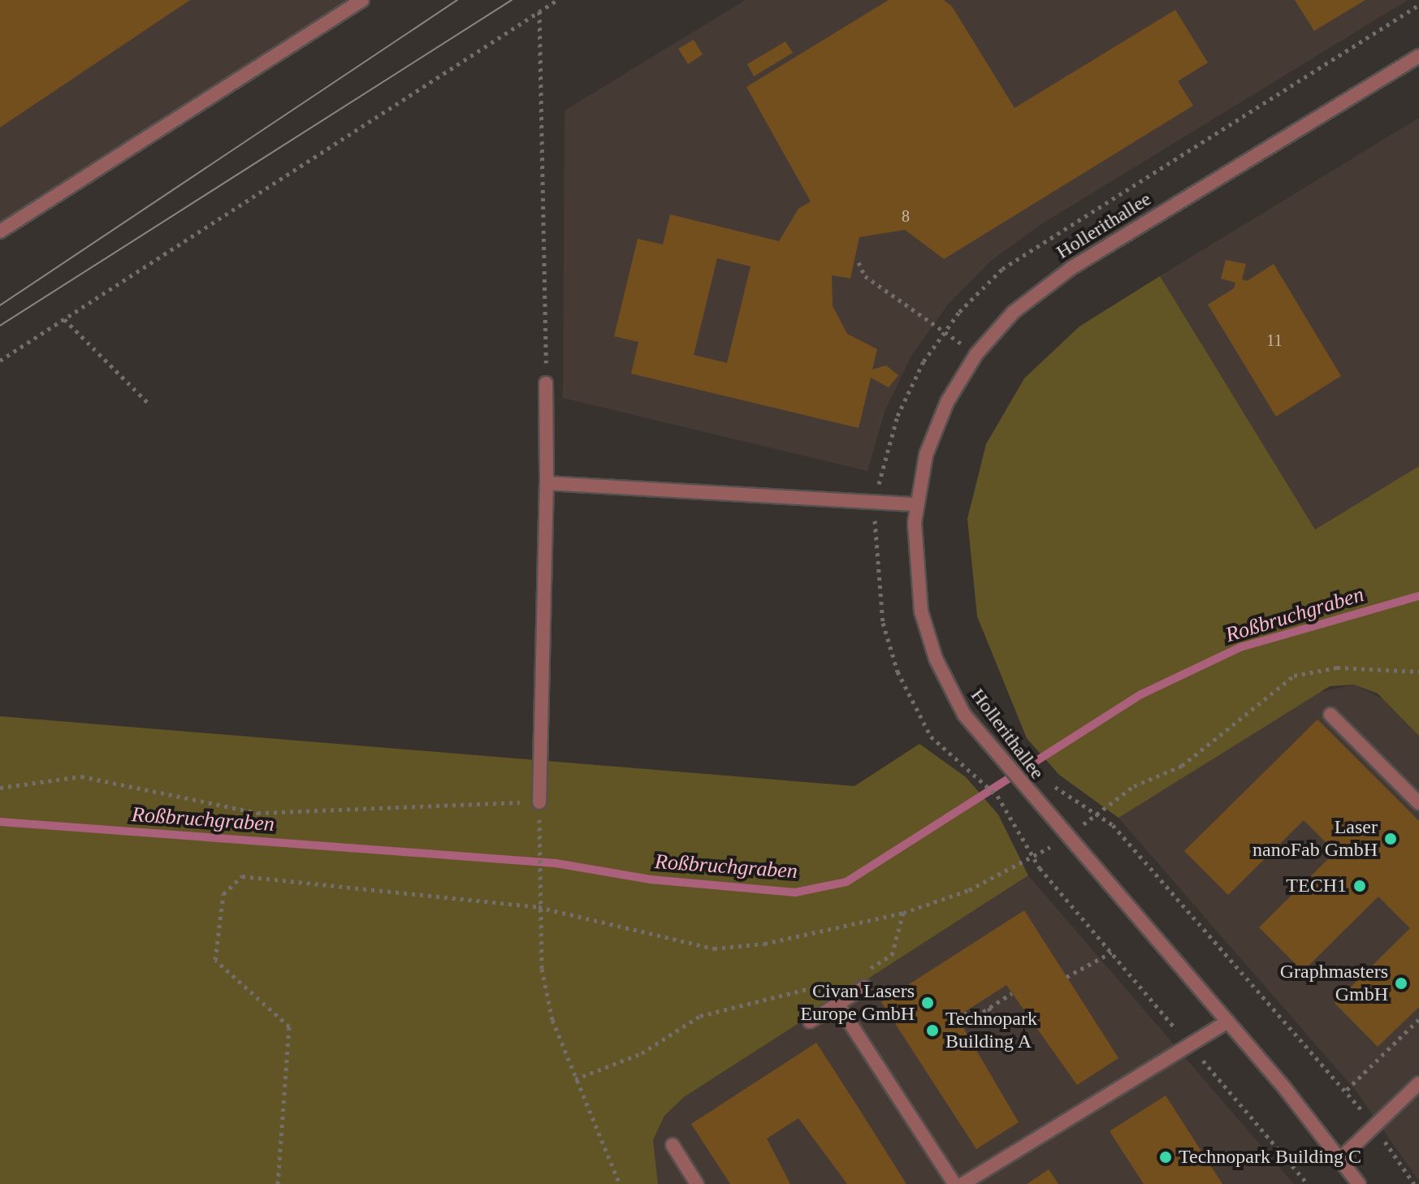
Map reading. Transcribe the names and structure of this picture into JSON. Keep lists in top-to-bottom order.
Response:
{
  "streets": {
    "street": ["Hollerithallee"]
  },
  "water": ["Roßbruchgraben"],
  "places": [
    "Laser nanoFab GmbH",
    "TECH1",
    "Graphmasters GmbH",
    "Civan Lasers Europe GmbH",
    "Technopark Building A",
    "Technopark Building C"
  ],
  "house_numbers": ["8", "11"]
}
